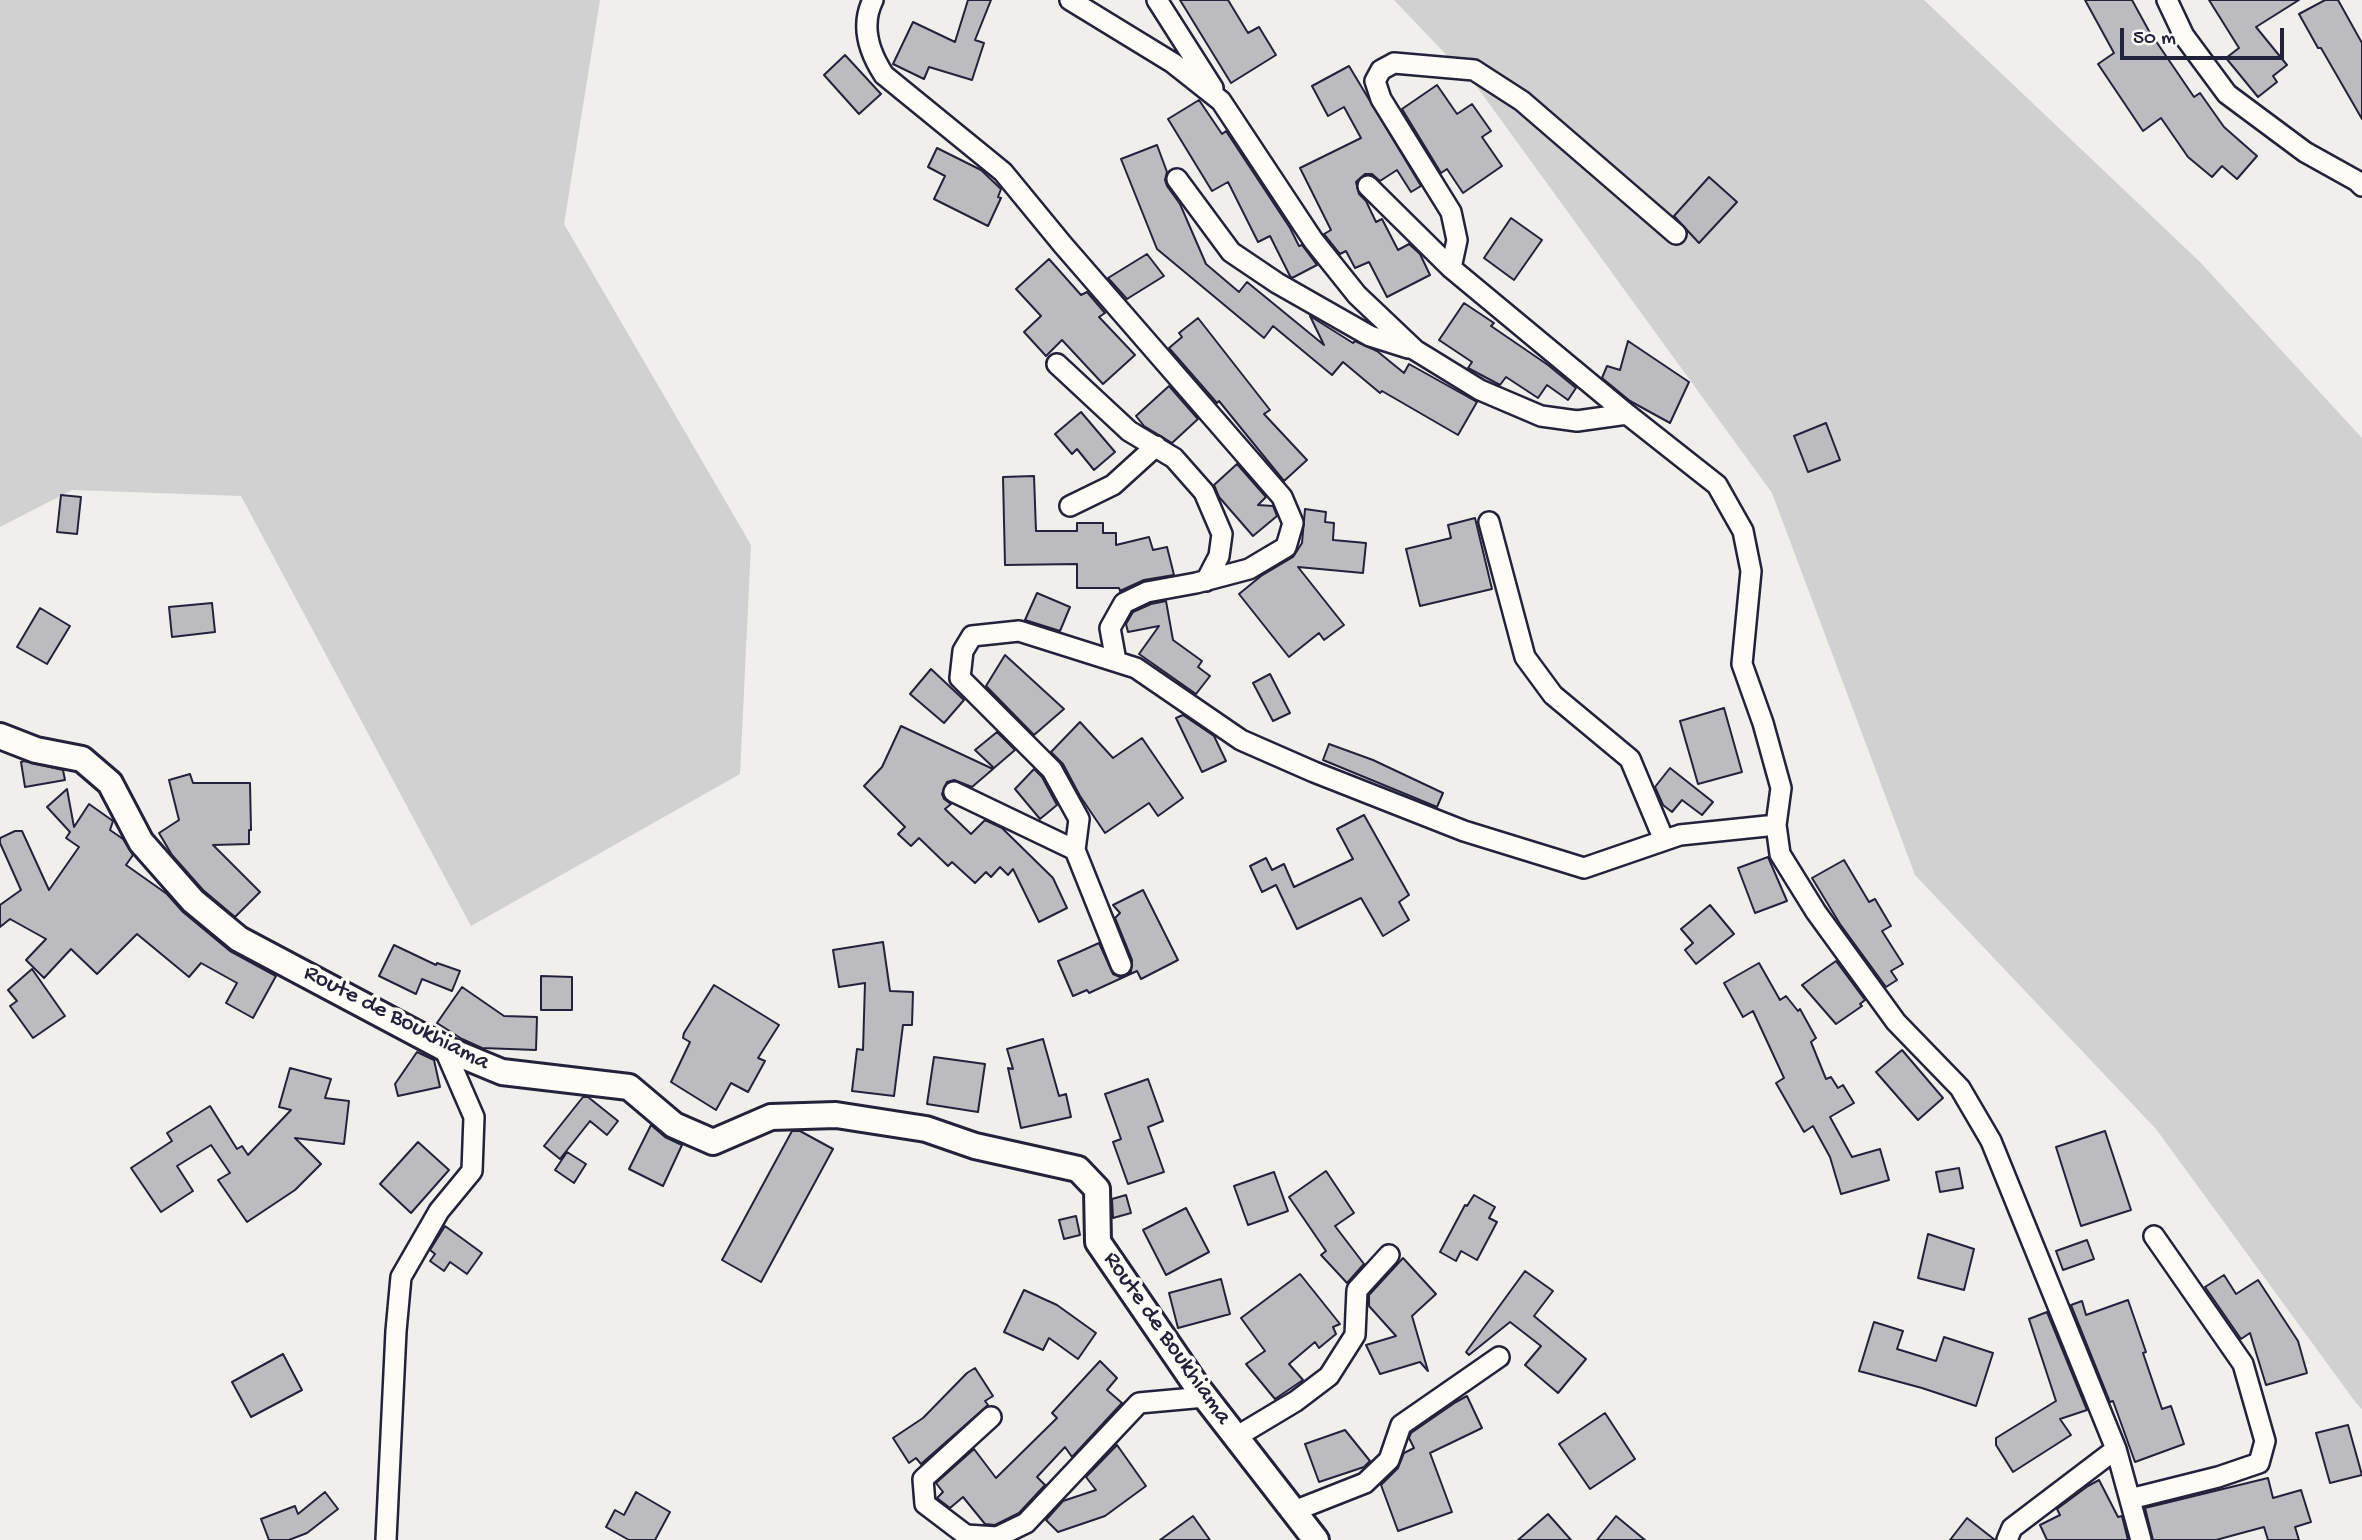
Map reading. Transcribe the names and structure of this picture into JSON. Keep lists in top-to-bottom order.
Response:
{
  "streets": {
    "street": ["Route de Boukhiama"]
  },
  "scale_bar": "50 m"
}
